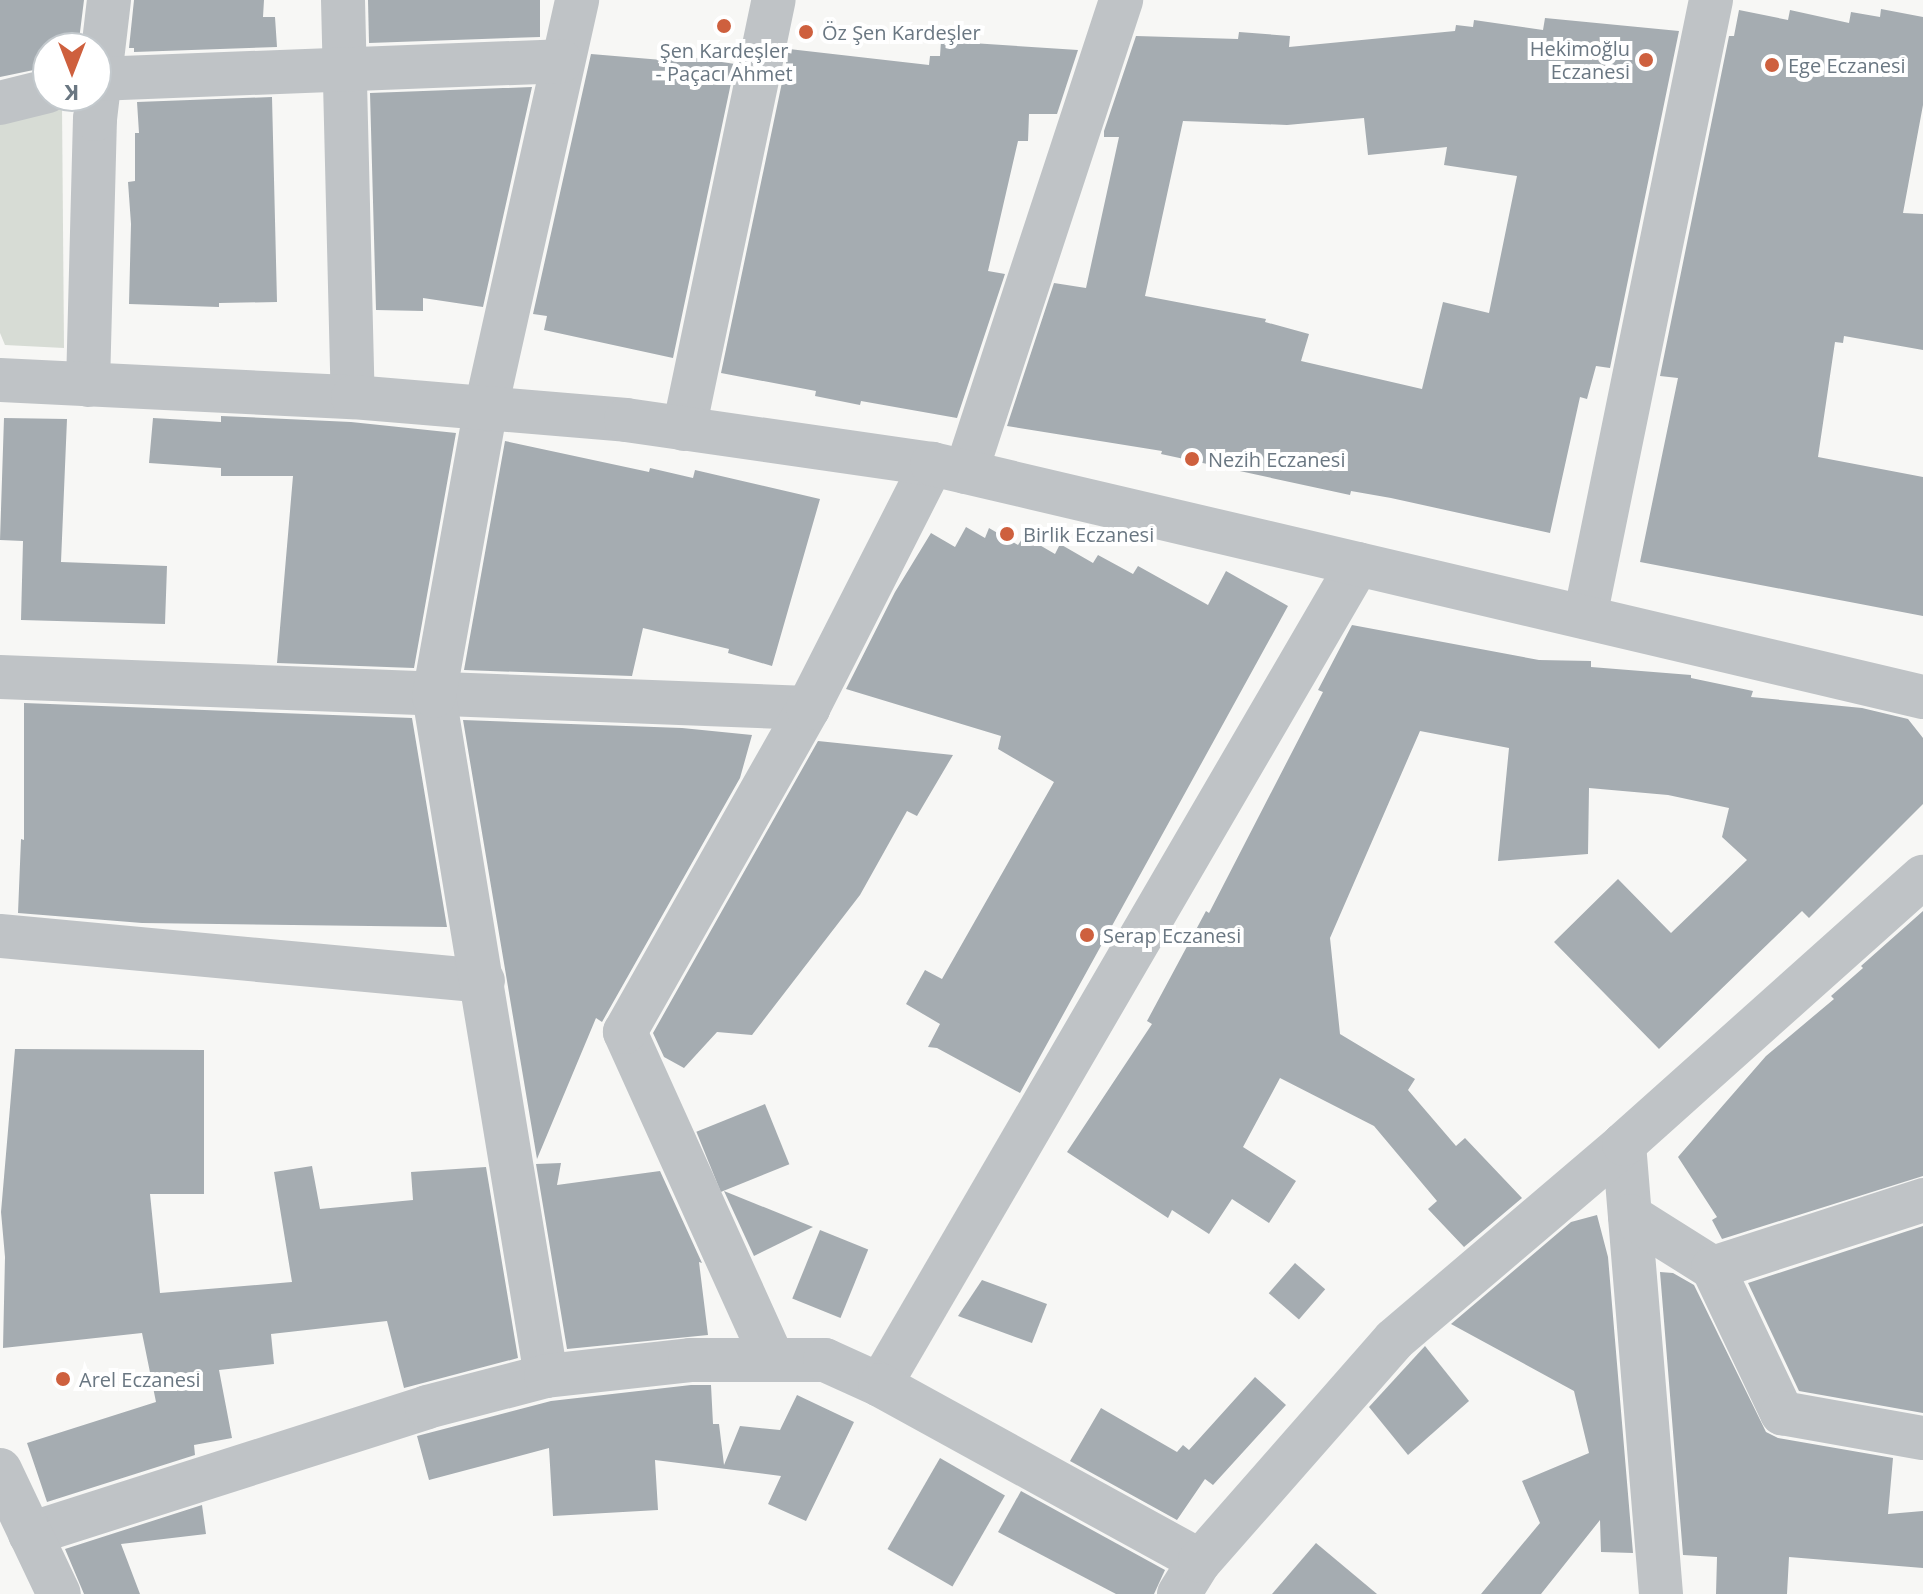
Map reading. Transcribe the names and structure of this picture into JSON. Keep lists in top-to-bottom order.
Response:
{
  "places": [
    "Şen Kardeşler - Paçacı Ahmet",
    "Öz Şen Kardeşler",
    "Hekimoğlu Eczanesi",
    "Ege Eczanesi",
    "Nezih Eczanesi",
    "Birlik Eczanesi",
    "Serap Eczanesi",
    "Arel Eczanesi"
  ],
  "north": "bottom"
}
